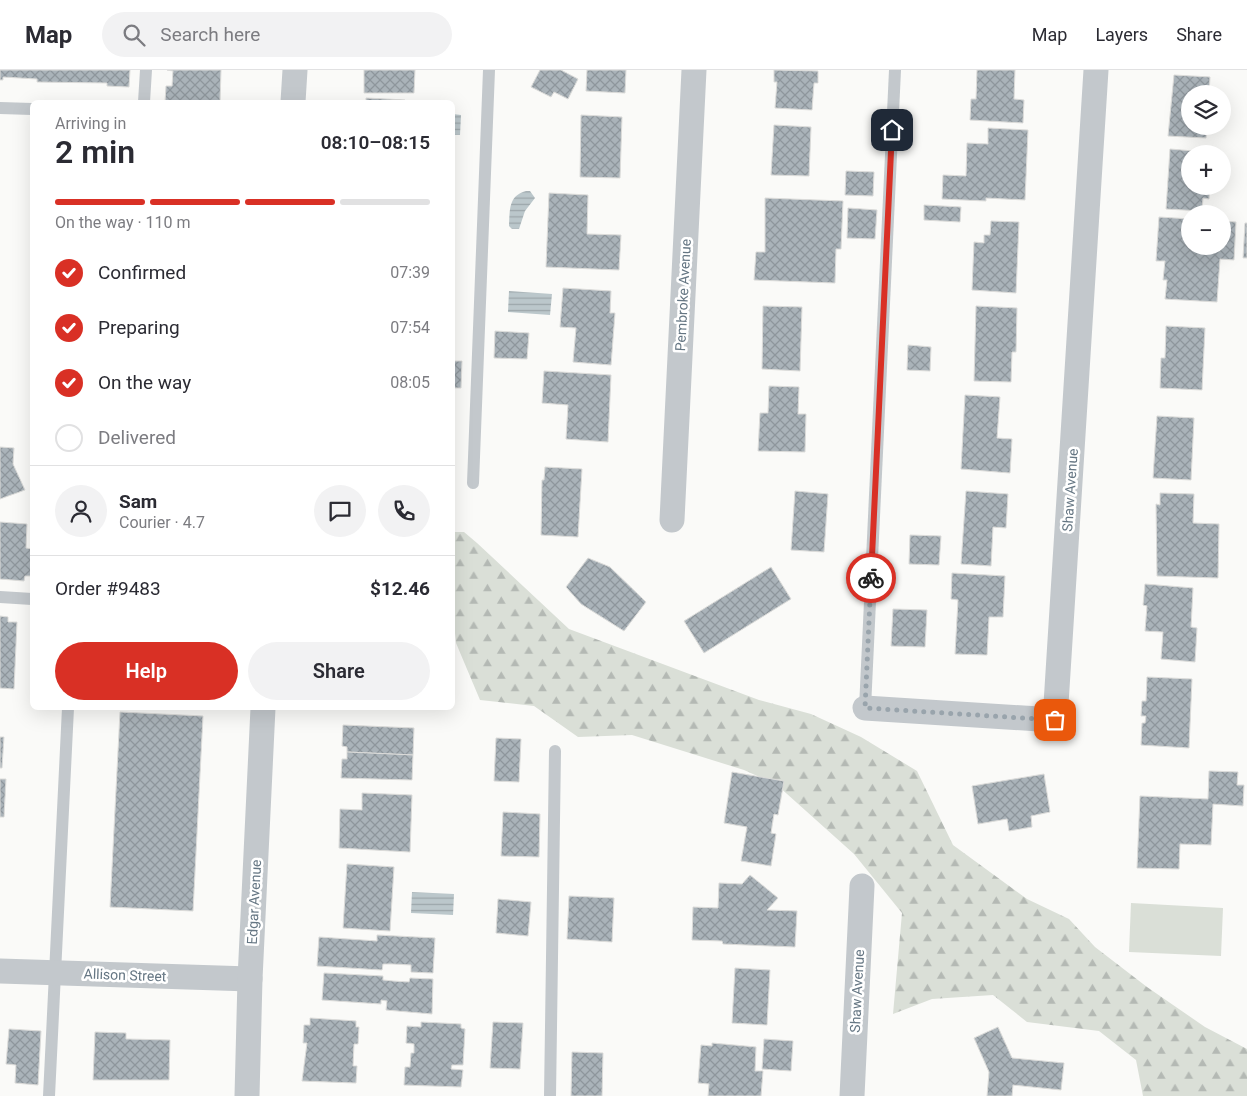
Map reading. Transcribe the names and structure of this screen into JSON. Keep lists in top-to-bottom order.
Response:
{
  "streets": {
    "street": [
      "Pembroke Avenue",
      "Shaw Avenue",
      "Edgar Avenue",
      "Allison Street"
    ]
  },
  "crossings": [
    ["Edgar Avenue", "Allison Street"]
  ],
  "page": {
    "header": "Map",
    "search": "Search here",
    "nav": ["Map", "Layers", "Share"],
    "map_buttons": ["+", "−"],
    "heading": ["2 min", "Arriving in", "08:10–08:15"],
    "panel": [
      "Sam",
      "Courier · 4.7",
      "Order #9483",
      "$12.46"
    ],
    "bar": "On the way · 110 m",
    "list": [
      ["Confirmed", "07:39"],
      ["Preparing", "07:54"],
      ["On the way", "08:05"],
      "Delivered"
    ],
    "buttons": ["Help", "Share"]
  }
}
